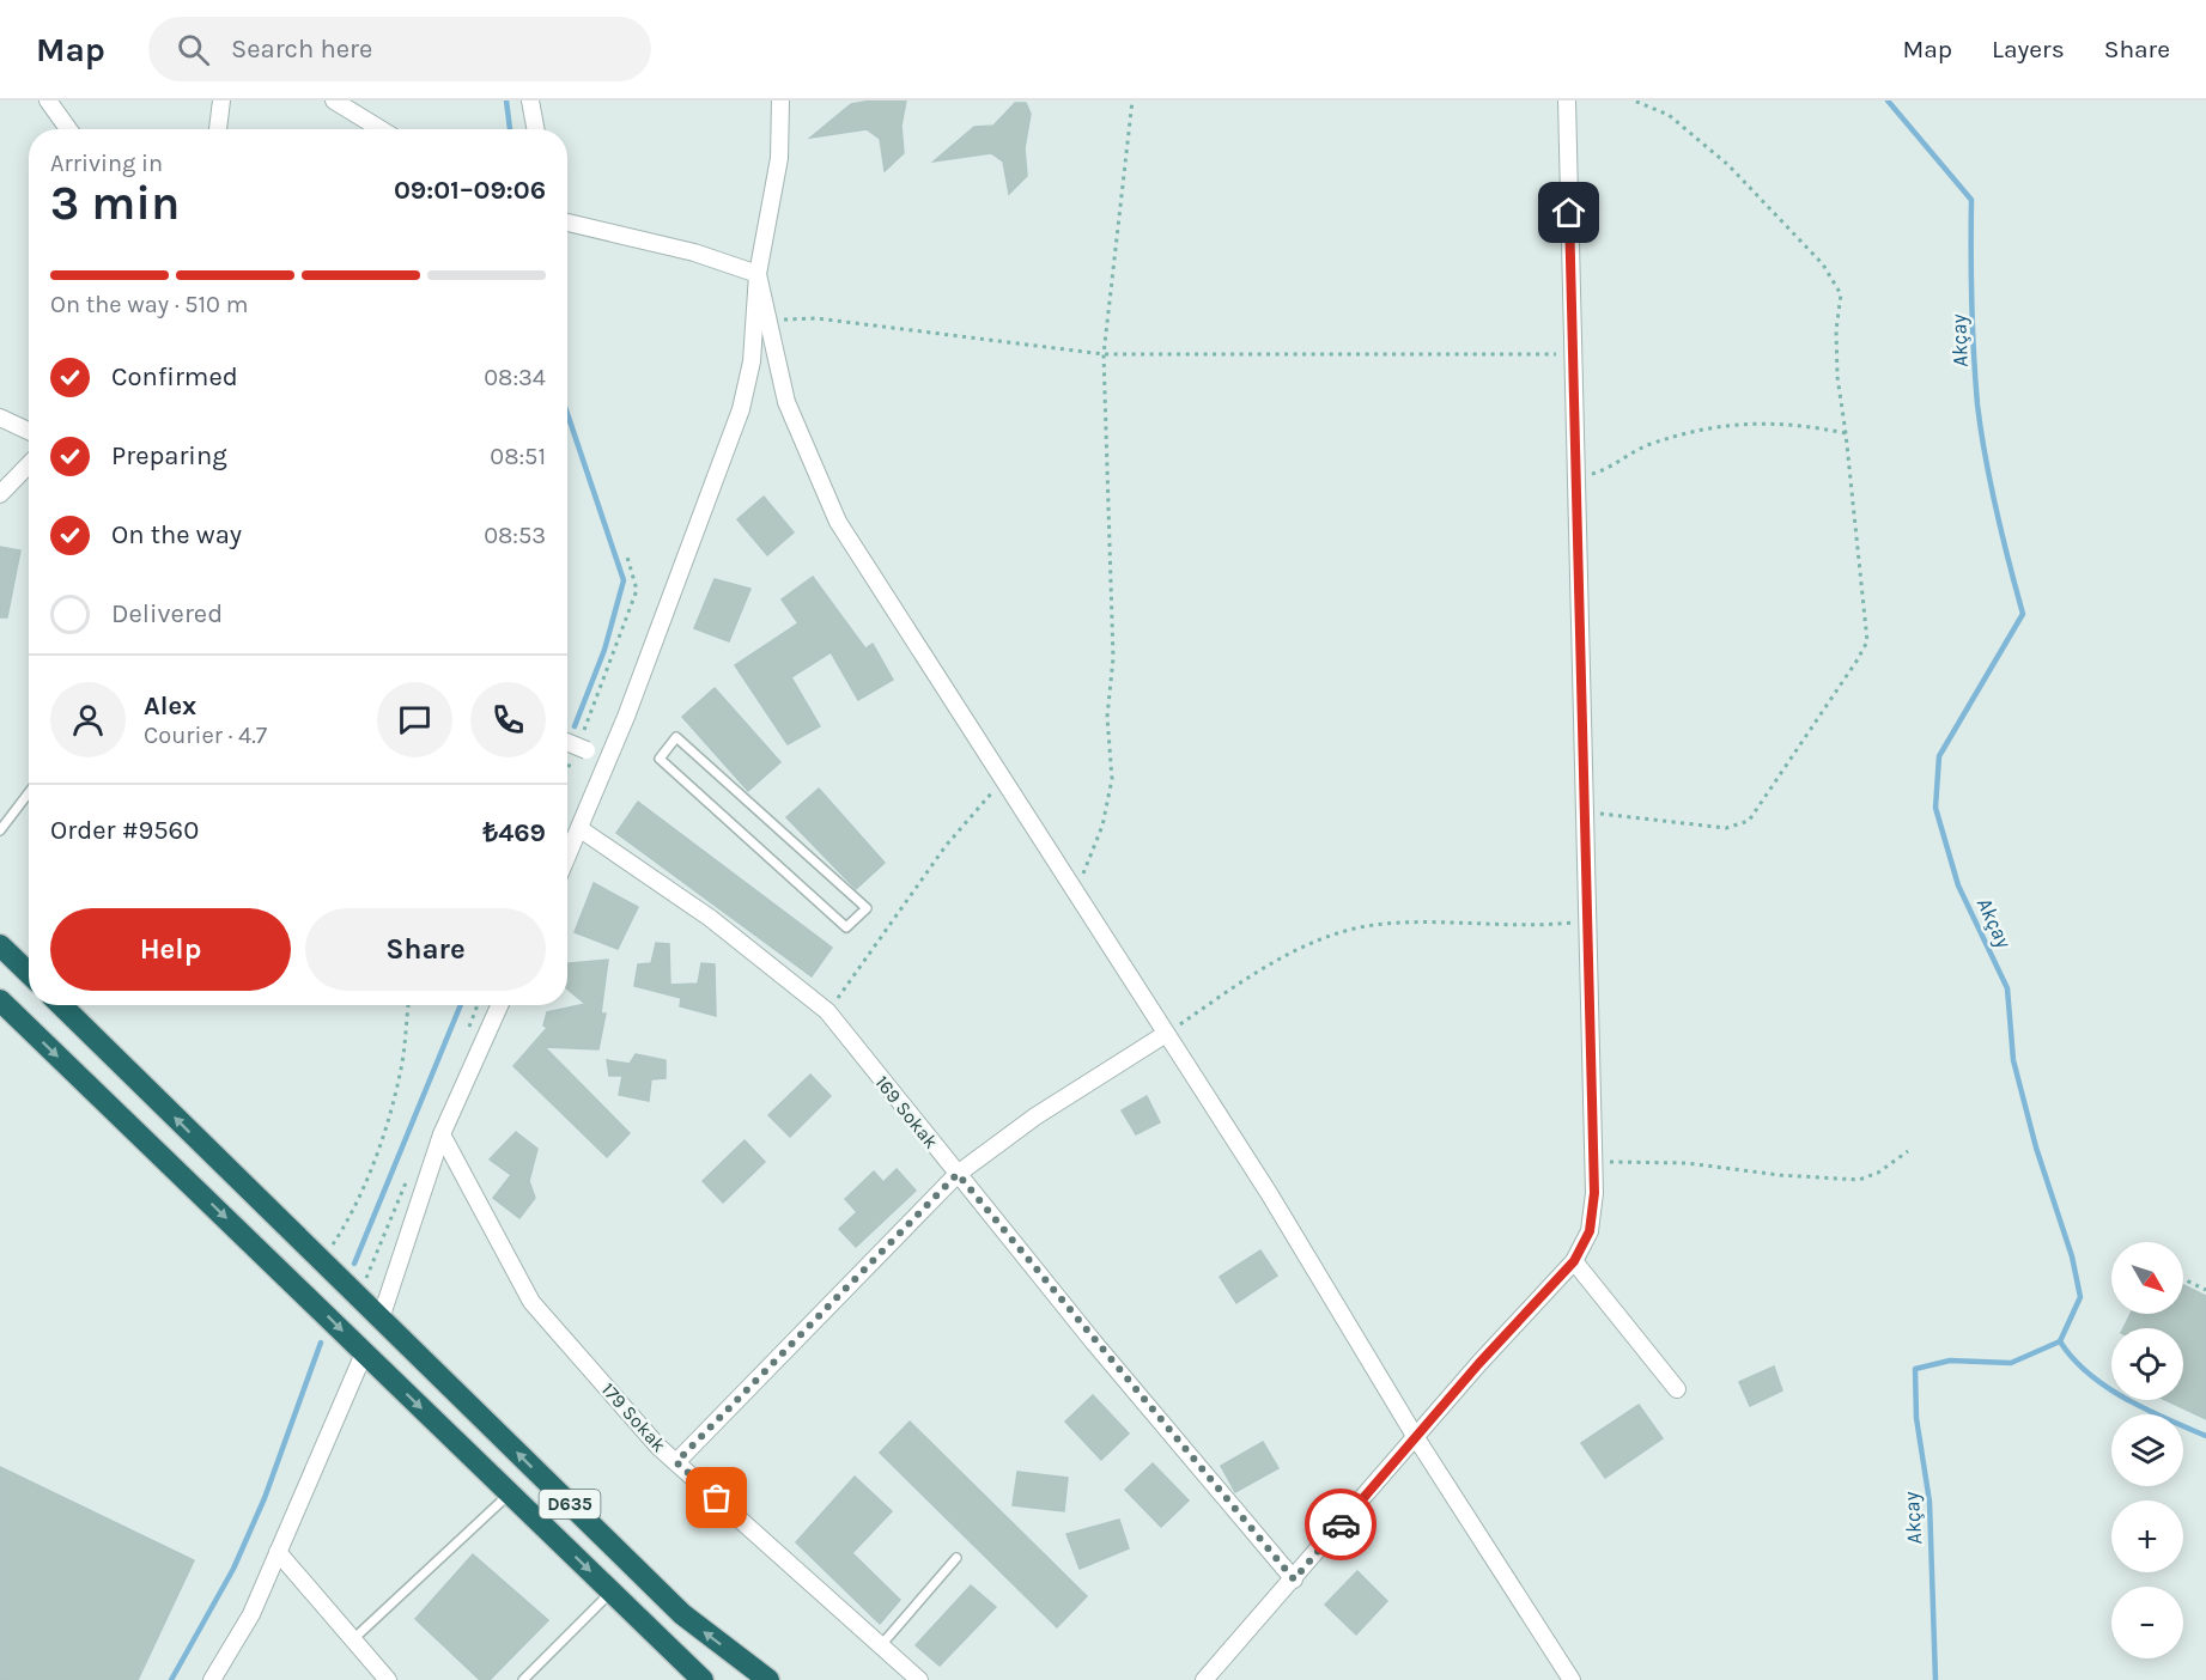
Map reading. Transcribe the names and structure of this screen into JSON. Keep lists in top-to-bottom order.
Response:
{
  "streets": {
    "highway": ["D635"],
    "street": ["169 Sokak", "179 Sokak"]
  },
  "water": ["Akçay"],
  "north": "bottom right",
  "page": {
    "header": "Map",
    "search": "Search here",
    "nav": ["Map", "Layers", "Share"],
    "heading": ["3 min", "Arriving in", "09:01–09:06"],
    "panel": [
      "Alex",
      "Courier · 4.7",
      "Order #9560",
      "₺469"
    ],
    "bar": "On the way · 510 m",
    "list": [
      ["Confirmed", "08:34"],
      ["Preparing", "08:51"],
      ["On the way", "08:53"],
      "Delivered"
    ],
    "buttons": ["Help", "Share"],
    "map_buttons": ["+", "−"]
  }
}
